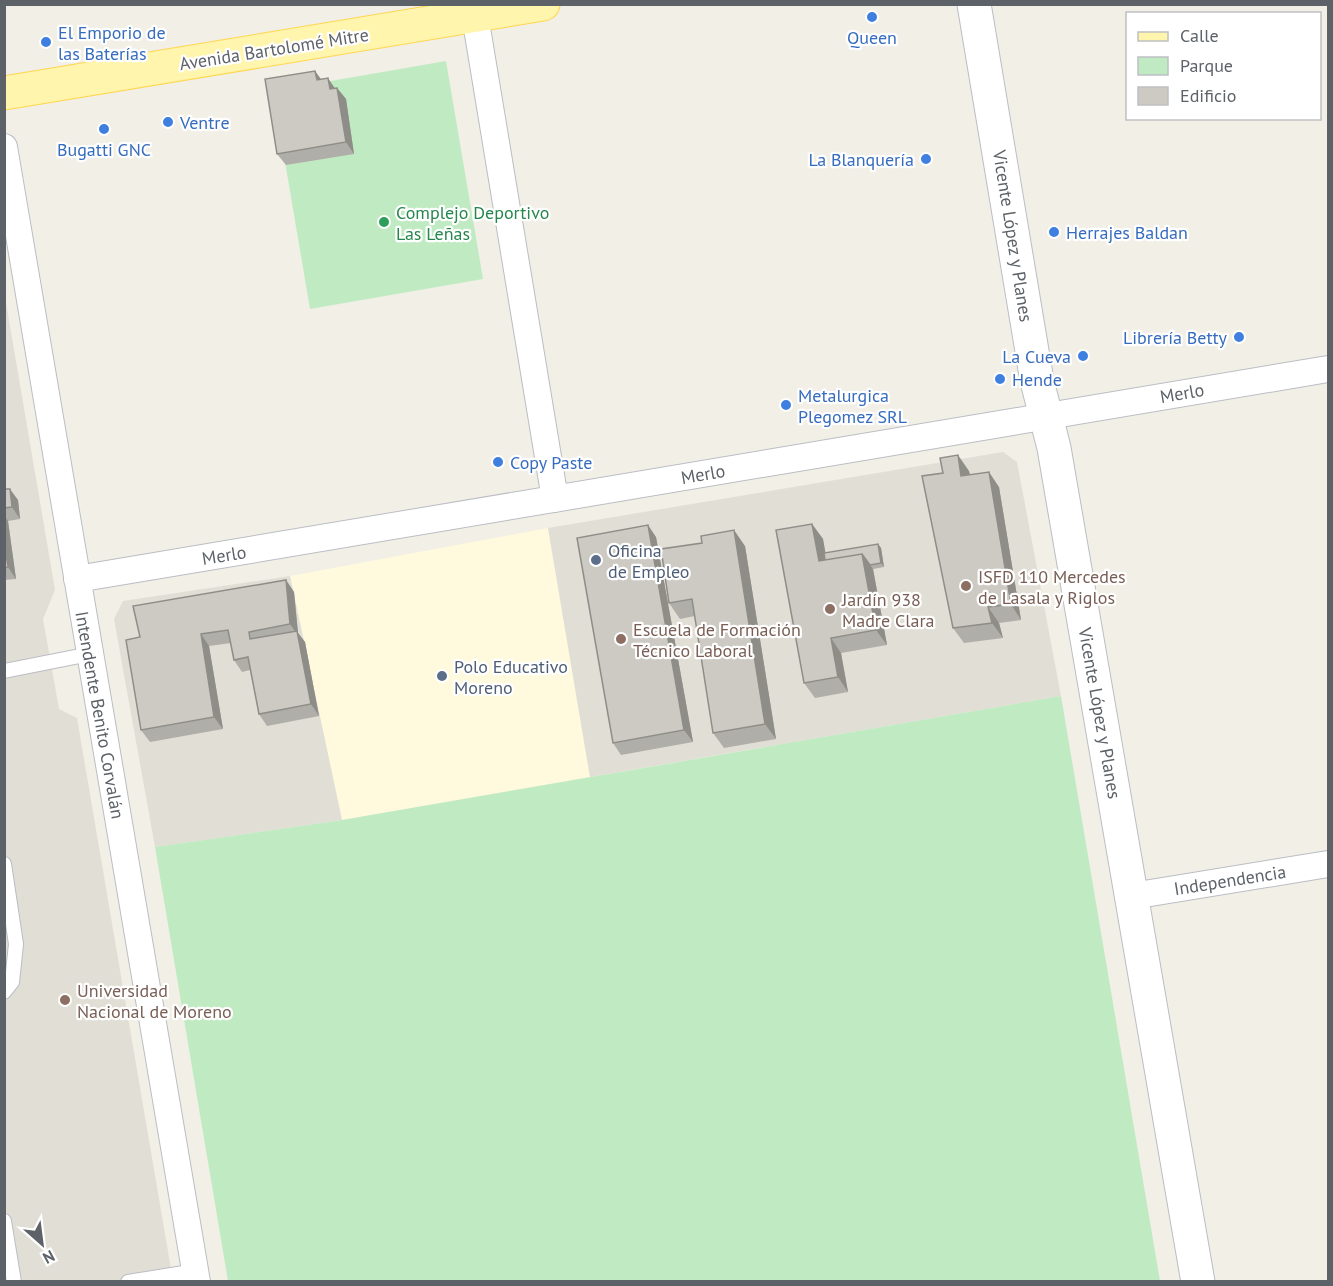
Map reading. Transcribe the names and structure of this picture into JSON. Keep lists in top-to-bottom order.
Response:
{
  "streets": {
    "main road": ["Avenida Bartolomé Mitre"],
    "street": [
      "Vicente López y Planes",
      "Merlo",
      "Intendente Benito Corvalán",
      "Independencia"
    ]
  },
  "crossings": [
    ["Vicente López y Planes", "Merlo"],
    ["Vicente López y Planes", "Independencia"],
    ["Merlo", "Intendente Benito Corvalán"]
  ],
  "places": [
    "Queen",
    "El Emporio de las Baterías",
    "Ventre",
    "Bugatti GNC",
    "La Blanquería",
    "Complejo Deportivo Las Leñas",
    "Herrajes Baldan",
    "Librería Betty",
    "La Cueva",
    "Hende",
    "Metalurgica Plegomez SRL",
    "Copy Paste",
    "Oficina de Empleo",
    "ISFD 110 Mercedes de Lasala y Riglos",
    "Jardín 938 Madre Clara",
    "Escuela de Formación Técnico Laboral",
    "Polo Educativo Moreno",
    "Universidad Nacional de Moreno"
  ],
  "legend": ["Calle", "Parque", "Edificio"],
  "north": "bottom right"
}
